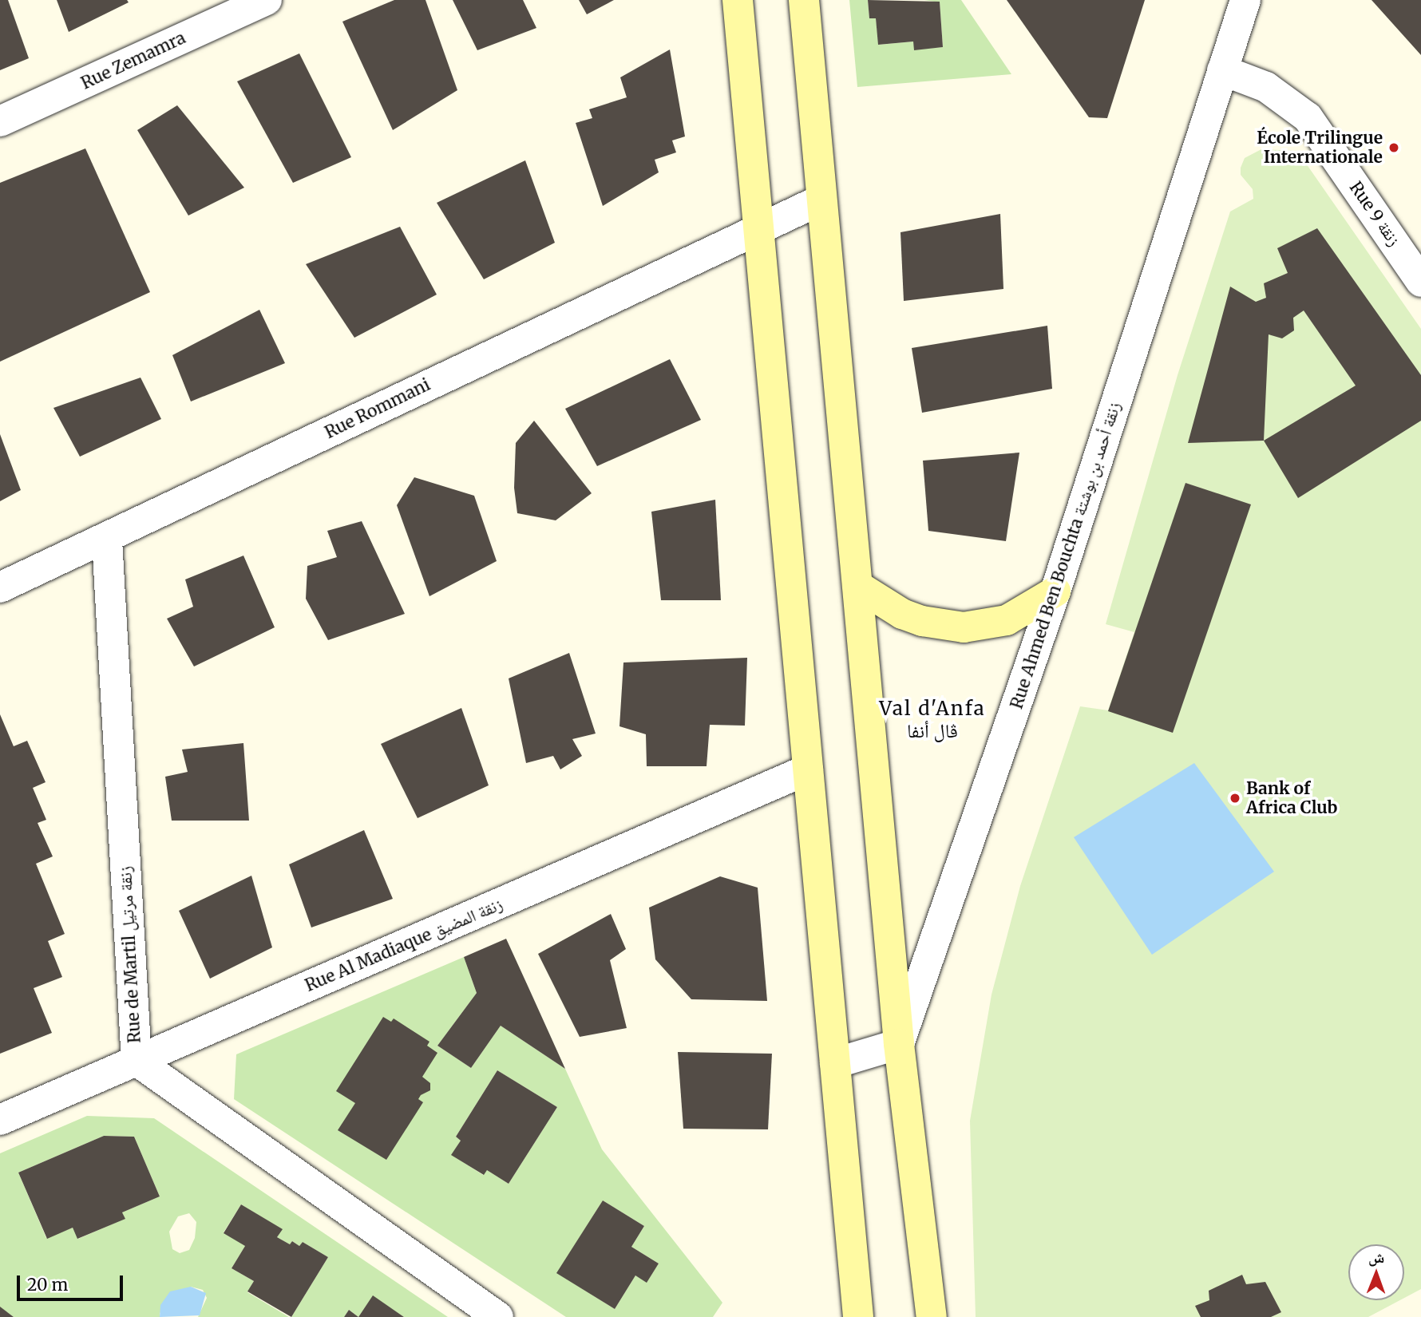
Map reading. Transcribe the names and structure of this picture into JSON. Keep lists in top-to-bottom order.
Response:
{
  "streets": {
    "street": [
      "Rue Zemamra",
      "Rue 9 زنقة",
      "Rue Rommani",
      "Rue Ahmed Ben Bouchta زنقة أحمد بن بوشتة",
      "Rue Al Madiaque زنقة المضيق",
      "Rue de Martil زنقة مرتيل"
    ]
  },
  "crossings": [
    ["Rue 9 زنقة", "Rue Ahmed Ben Bouchta زنقة أحمد بن بوشتة"],
    ["Rue Rommani", "Rue de Martil زنقة مرتيل"],
    ["Rue Al Madiaque زنقة المضيق", "Rue de Martil زنقة مرتيل"]
  ],
  "districts": ["Val d'Anfa ڨال أنفا"],
  "places": ["École Trilingue Internationale", "Bank of Africa Club"],
  "scale_bar": "20 m",
  "north": "top"
}
